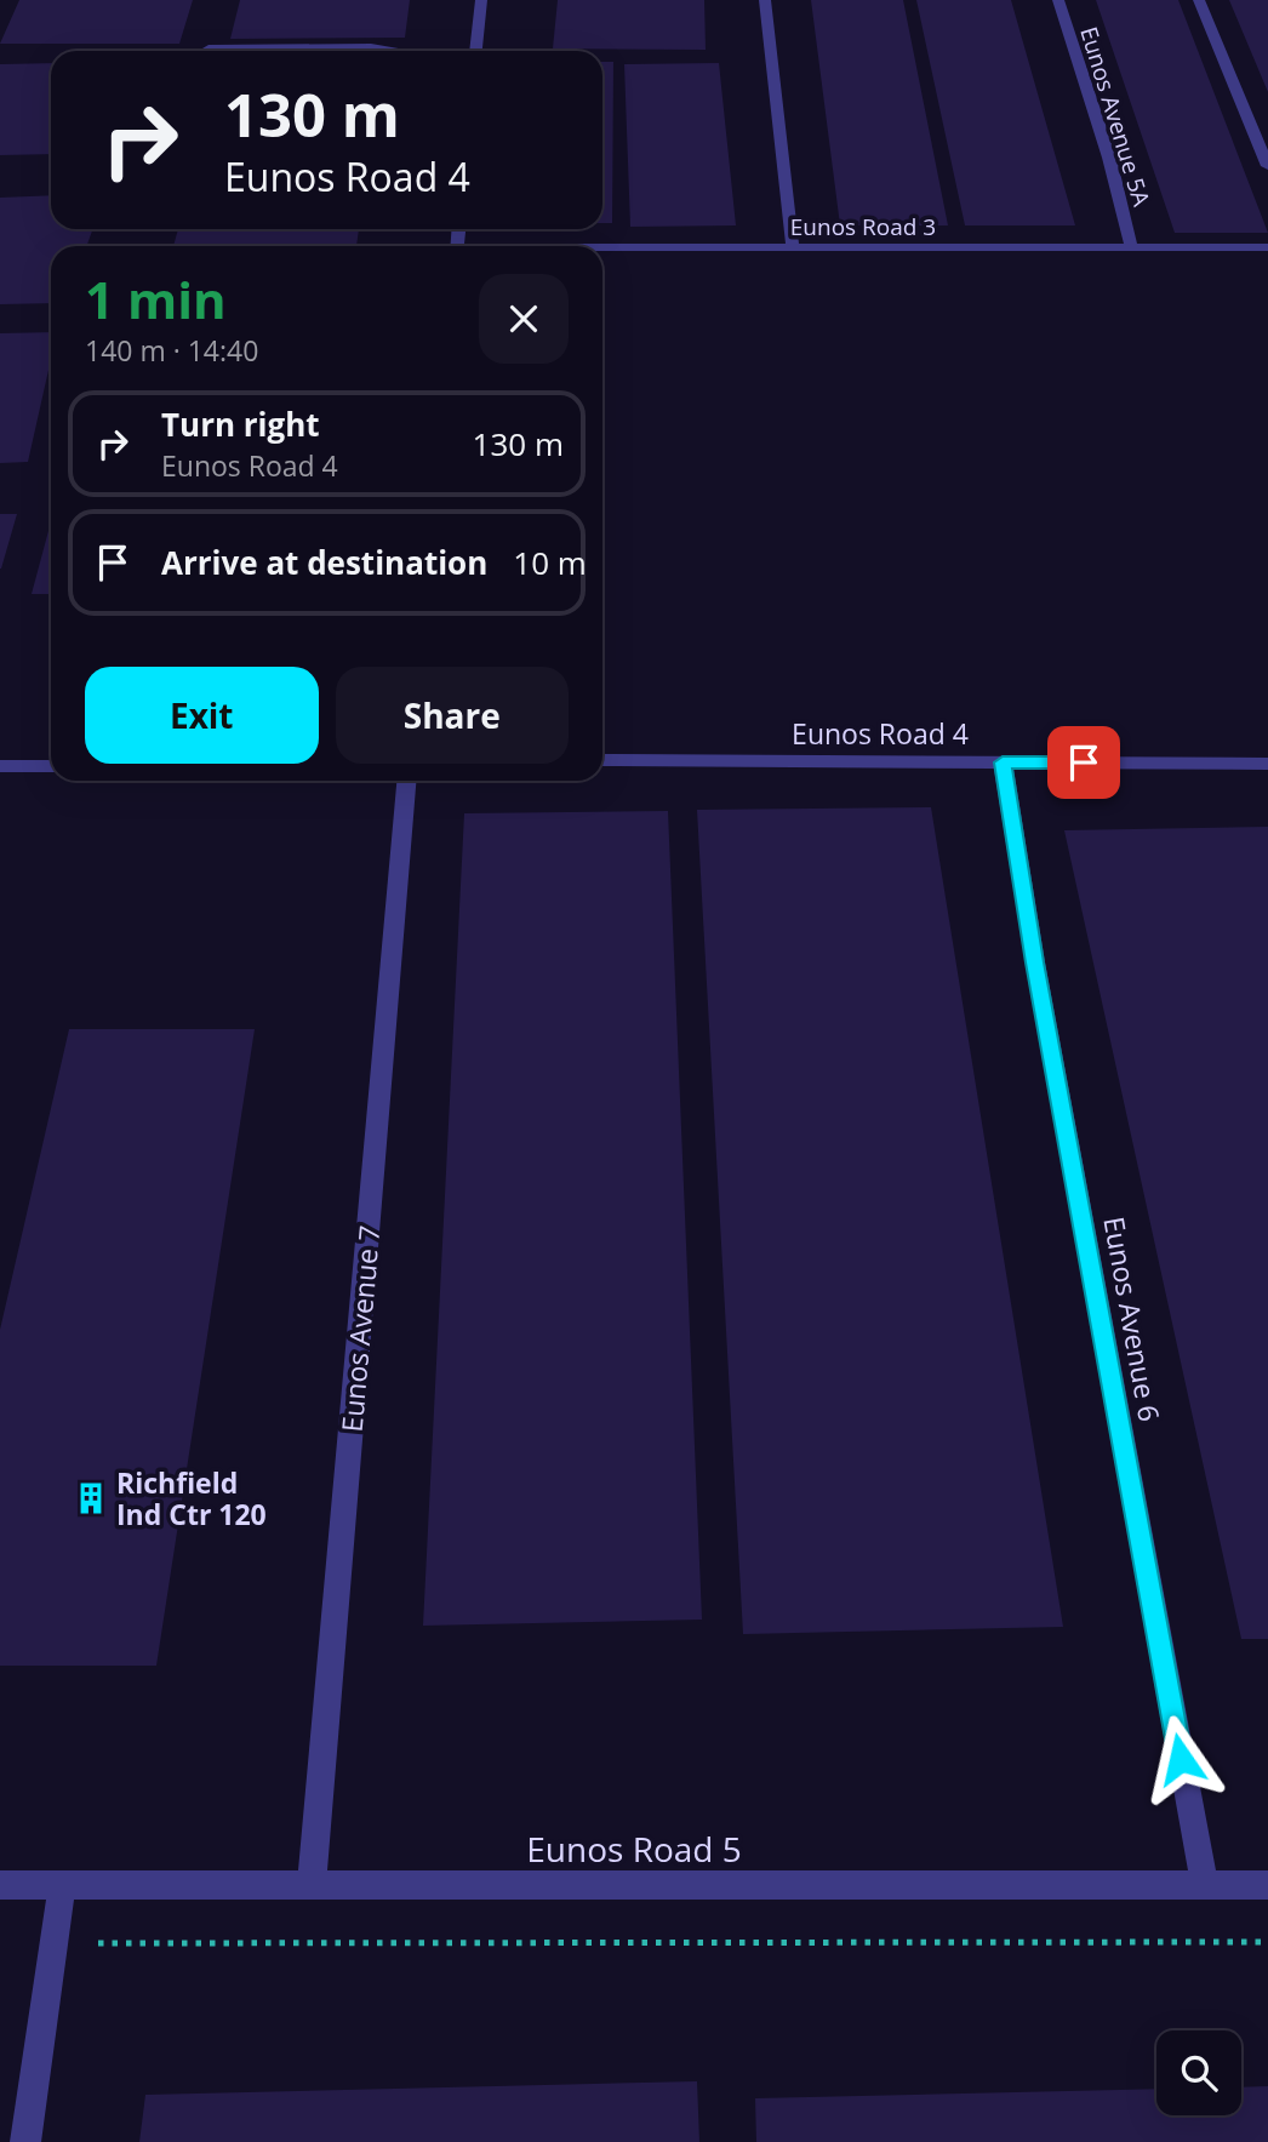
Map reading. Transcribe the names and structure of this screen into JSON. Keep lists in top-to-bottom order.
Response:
{
  "streets": {
    "lane": [
      "Eunos Avenue 5A",
      "Eunos Road 3",
      "Eunos Road 4",
      "Eunos Avenue 6",
      "Eunos Avenue 7",
      "Eunos Road 5"
    ]
  },
  "crossings": [
    ["Eunos Avenue 5A", "Eunos Road 3"],
    ["Eunos Road 4", "Eunos Avenue 6"],
    ["Eunos Avenue 6", "Eunos Road 5"],
    ["Eunos Avenue 7", "Eunos Road 5"]
  ],
  "places": {
    "building": ["Richfield Ind Ctr 120"]
  },
  "page": {
    "turn": ["130 m", "Eunos Road 4"],
    "heading": ["1 min", "140 m · 14:40"],
    "list": [
      {
        "name": "Turn right",
        "note": "Eunos Road 4",
        "value": "130 m"
      },
      {
        "name": "Arrive at destination",
        "value": "10 m"
      }
    ],
    "buttons": ["Exit", "Share"]
  }
}
